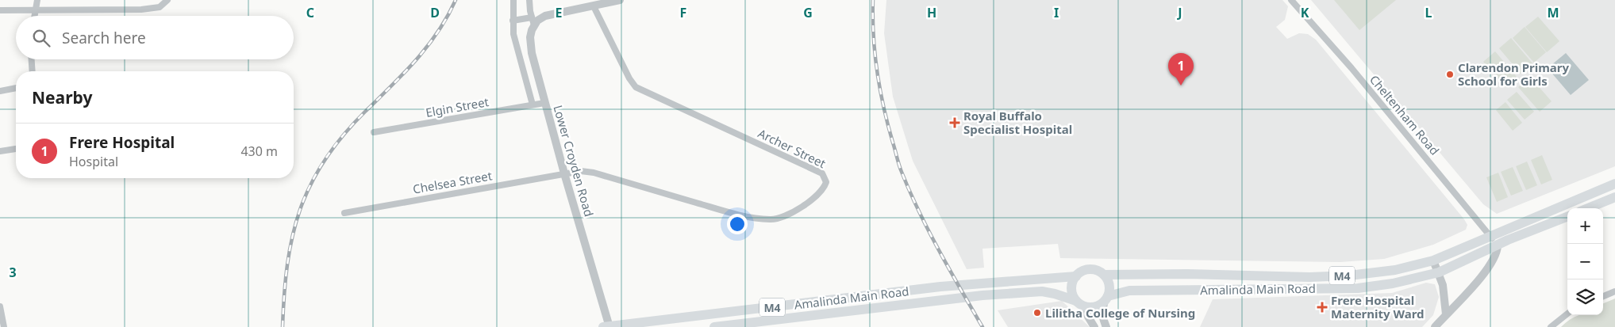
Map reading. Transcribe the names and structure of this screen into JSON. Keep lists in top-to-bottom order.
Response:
{
  "streets": {
    "main road": ["M4", "Amalinda Main Road"],
    "street": [
      "Elgin Street",
      "Cheltenham Road",
      "Archer Street",
      "Lower Croyden Road",
      "Chelsea Street"
    ]
  },
  "crossings": [
    ["Elgin Street", "Lower Croyden Road"],
    ["Cheltenham Road", "M4"],
    ["Cheltenham Road", "Amalinda Main Road"],
    ["Archer Street", "Lower Croyden Road"],
    ["Archer Street", "Chelsea Street"],
    ["Lower Croyden Road", "Chelsea Street"],
    ["Lower Croyden Road", "Amalinda Main Road"],
    ["M4", "Amalinda Main Road"]
  ],
  "places": {
    "other": ["Clarendon Primary School for Girls", "Lilitha College of Nursing"],
    "health": ["Royal Buffalo Specialist Hospital", "Frere Hospital Maternity Ward"]
  },
  "page": {
    "search": "Search here",
    "pins": "1",
    "heading": "Nearby",
    "list": [
      {
        "mark": "1",
        "name": "Frere Hospital",
        "note": "Hospital",
        "value": "430 m"
      }
    ],
    "map_buttons": ["+", "−"]
  },
  "grid": {
    "columns": [
      "C",
      "D",
      "E",
      "F",
      "G",
      "H",
      "I",
      "J",
      "K",
      "L",
      "M"
    ],
    "rows": ["3"]
  }
}
